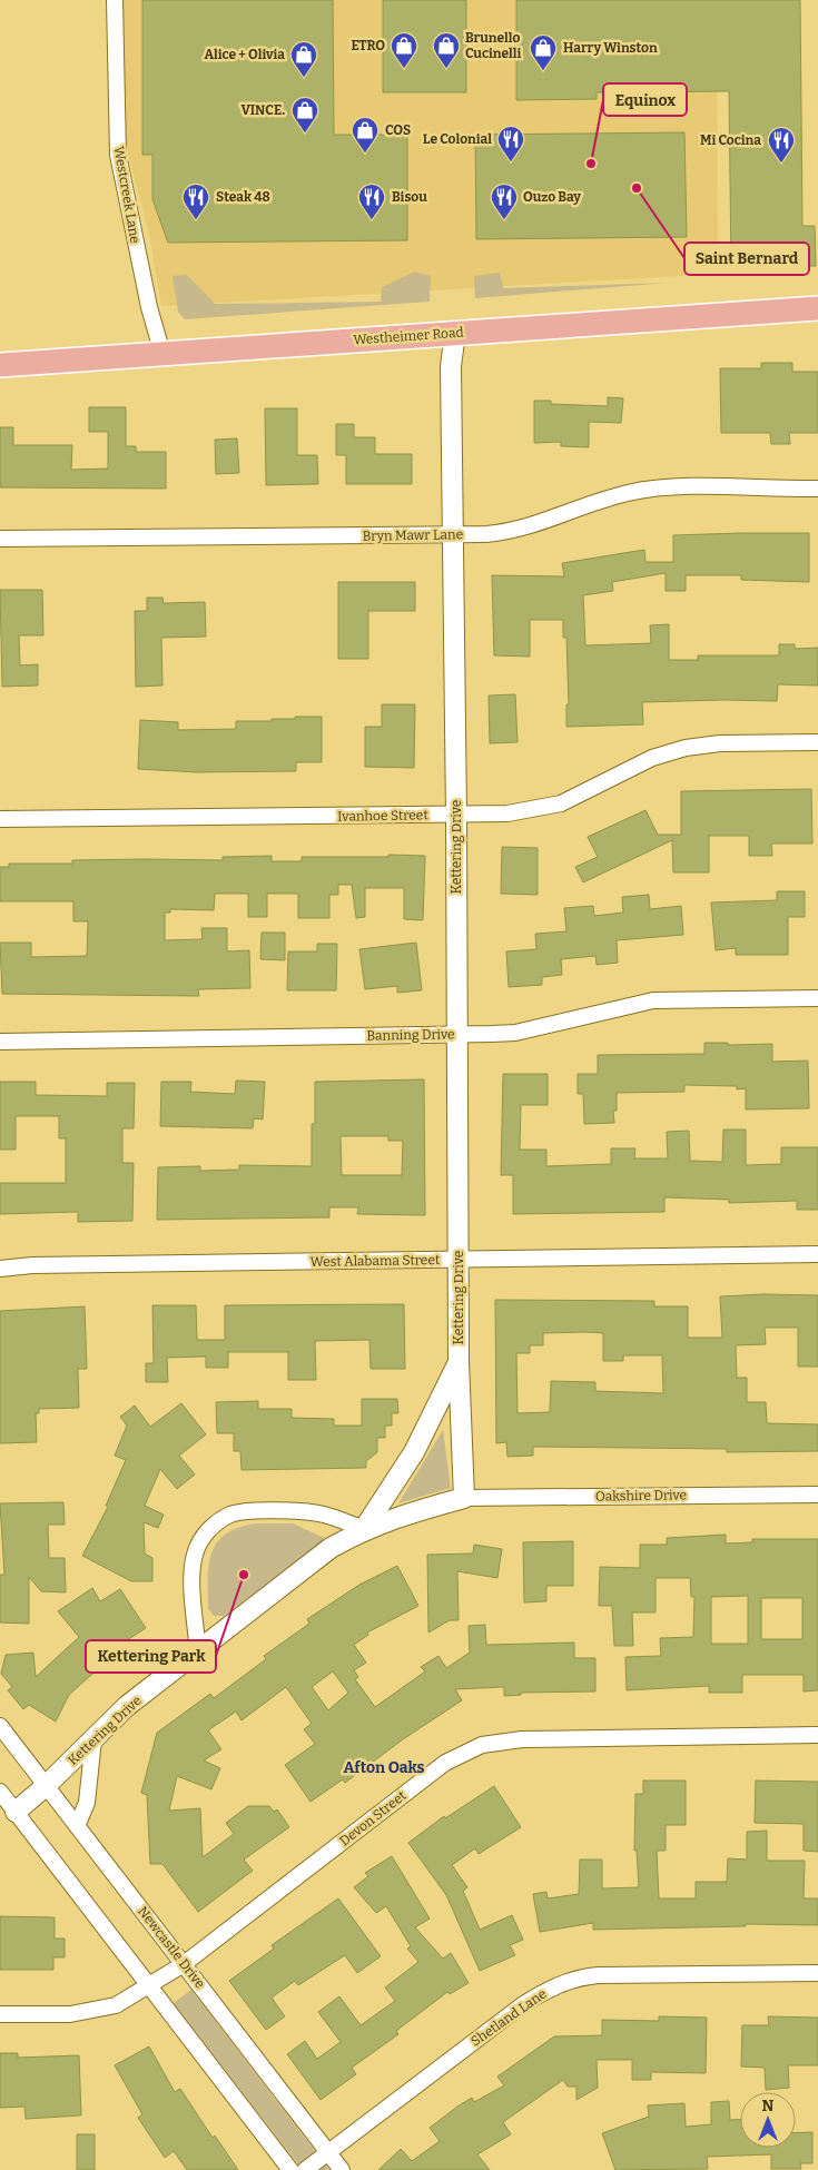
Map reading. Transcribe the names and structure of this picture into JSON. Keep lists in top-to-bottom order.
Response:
{
  "streets": {
    "main road": ["Westheimer Road"],
    "street": [
      "Westcreek Lane",
      "Bryn Mawr Lane",
      "Ivanhoe Street",
      "Kettering Drive",
      "Banning Drive",
      "West Alabama Street",
      "Oakshire Drive",
      "Devon Street",
      "Newcastle Drive",
      "Shetland Lane"
    ]
  },
  "crossings": [
    ["Westcreek Lane", "Westheimer Road"],
    ["Westheimer Road", "Kettering Drive"],
    ["Bryn Mawr Lane", "Kettering Drive"],
    ["Ivanhoe Street", "Kettering Drive"],
    ["Kettering Drive", "Banning Drive"],
    ["Kettering Drive", "West Alabama Street"],
    ["Kettering Drive", "Oakshire Drive"],
    ["Kettering Drive", "Newcastle Drive"],
    ["Devon Street", "Newcastle Drive"],
    ["Newcastle Drive", "Shetland Lane"]
  ],
  "districts": ["Afton Oaks"],
  "places": {
    "shop": [
      "ETRO",
      "Brunello Cucinelli",
      "Harry Winston",
      "Alice + Olivia",
      "VINCE.",
      "COS"
    ],
    "restaurant": [
      "Le Colonial",
      "Mi Cocina",
      "Steak 48",
      "Bisou",
      "Ouzo Bay"
    ],
    "other": ["Equinox", "Saint Bernard", "Kettering Park"]
  },
  "north": "top"
}
